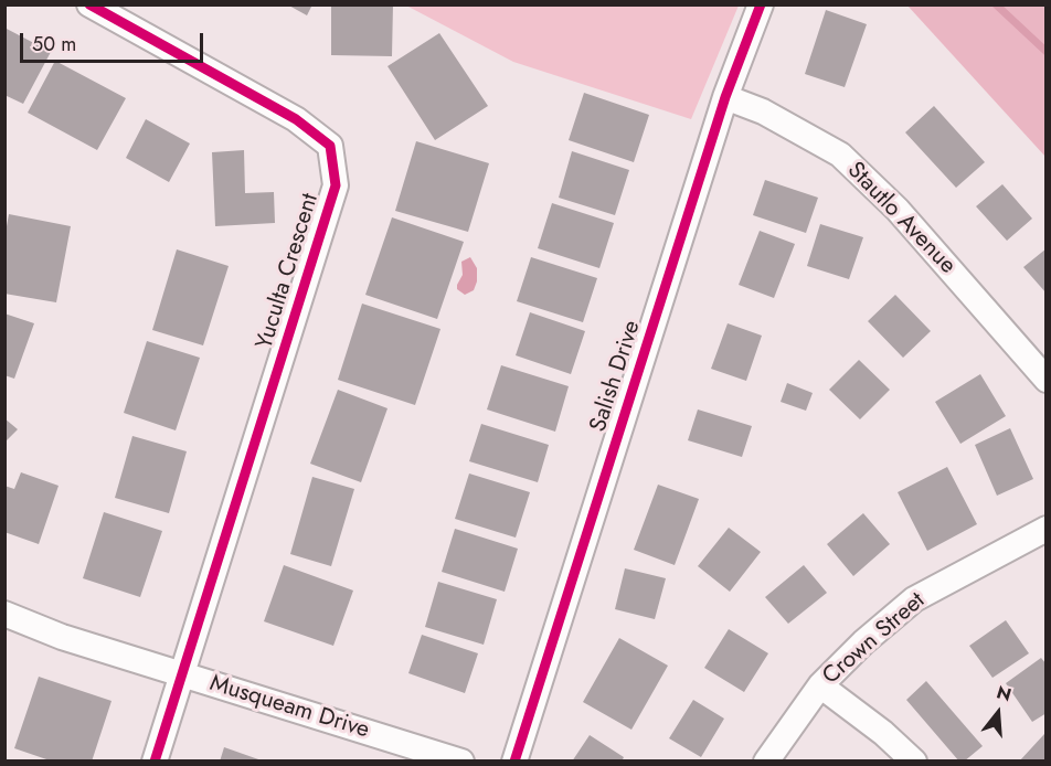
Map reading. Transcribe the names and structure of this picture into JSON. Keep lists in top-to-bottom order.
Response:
{
  "streets": {
    "street": [
      "Stautlo Avenue",
      "Yuculta Crescent",
      "Salish Drive",
      "Crown Street",
      "Musqueam Drive"
    ]
  },
  "crossings": [
    ["Stautlo Avenue", "Salish Drive"],
    ["Yuculta Crescent", "Musqueam Drive"]
  ],
  "scale_bar": "50 m",
  "north": "top"
}
